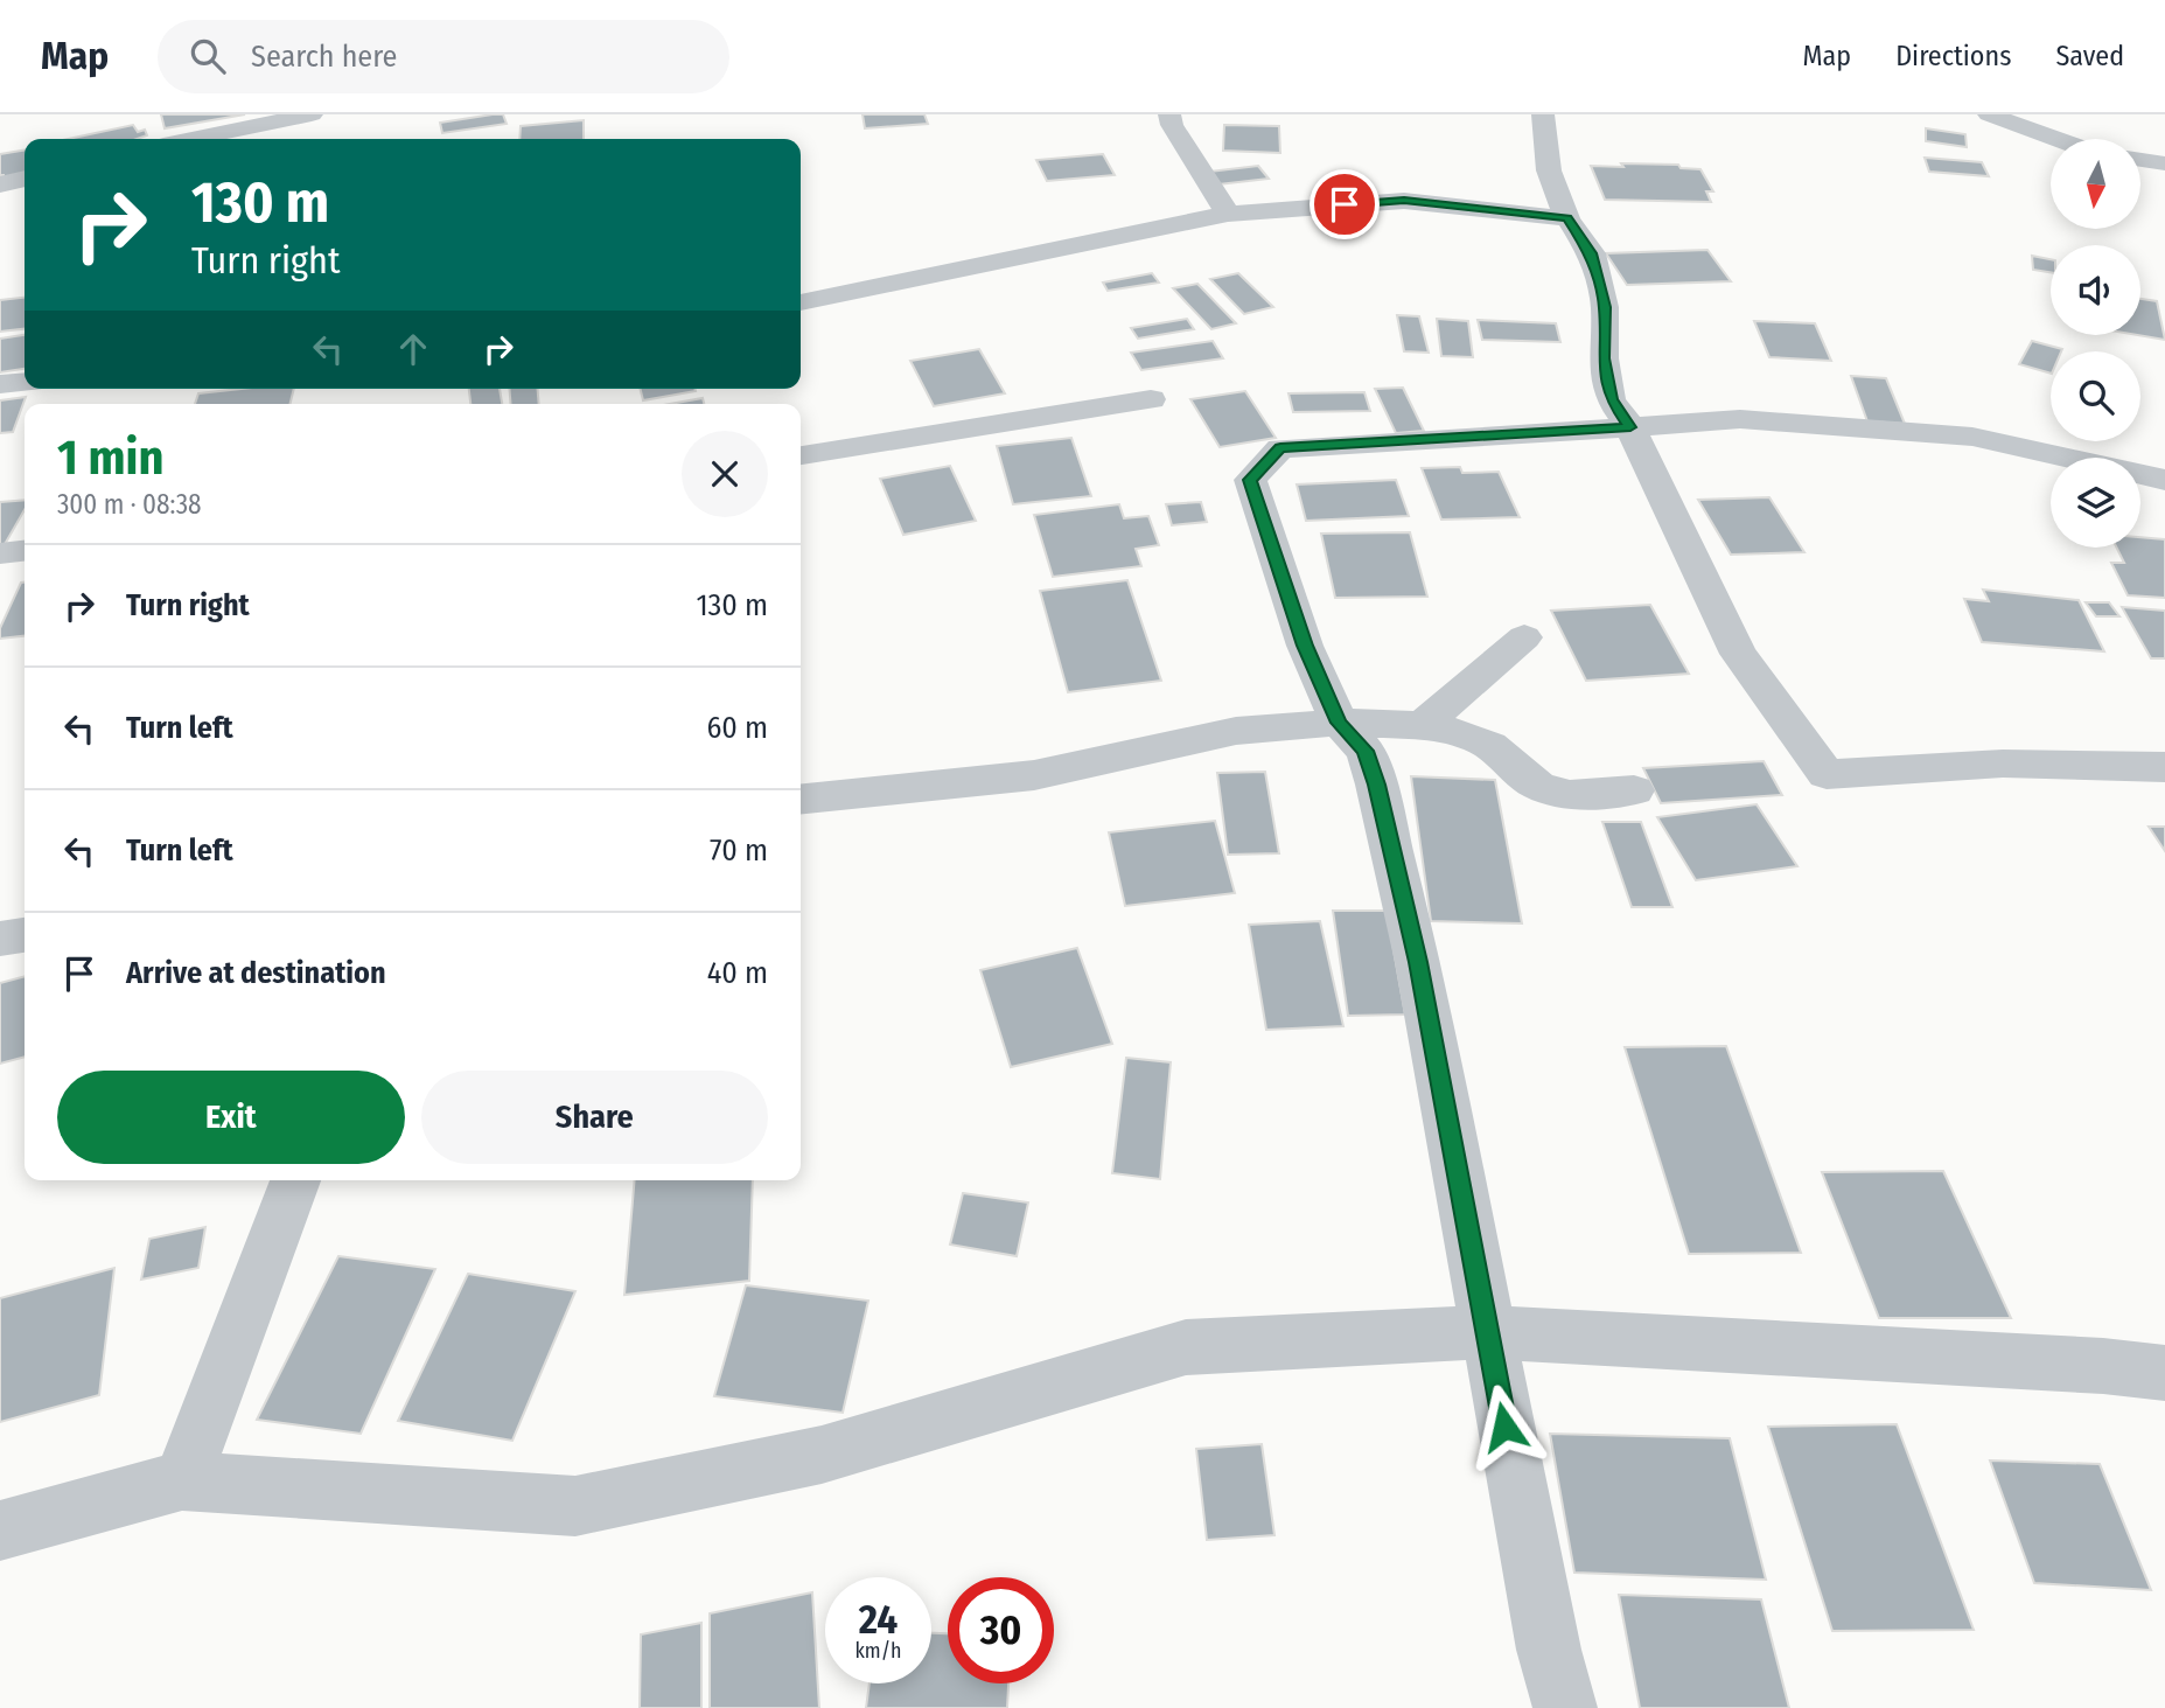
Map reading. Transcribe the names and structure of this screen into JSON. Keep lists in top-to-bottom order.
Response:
{
  "north": "bottom",
  "page": {
    "header": "Map",
    "search": "Search here",
    "nav": ["Map", "Directions", "Saved"],
    "turn": ["130 m", "Turn right"],
    "heading": ["1 min", "300 m · 08:38"],
    "list": [
      {
        "name": "Turn right",
        "value": "130 m"
      },
      {
        "name": "Turn left",
        "value": "60 m"
      },
      {
        "name": "Turn left",
        "value": "70 m"
      },
      {
        "name": "Arrive at destination",
        "value": "40 m"
      }
    ],
    "buttons": ["Exit", "Share"],
    "speed": "24 km/h",
    "limit": "30"
  }
}
